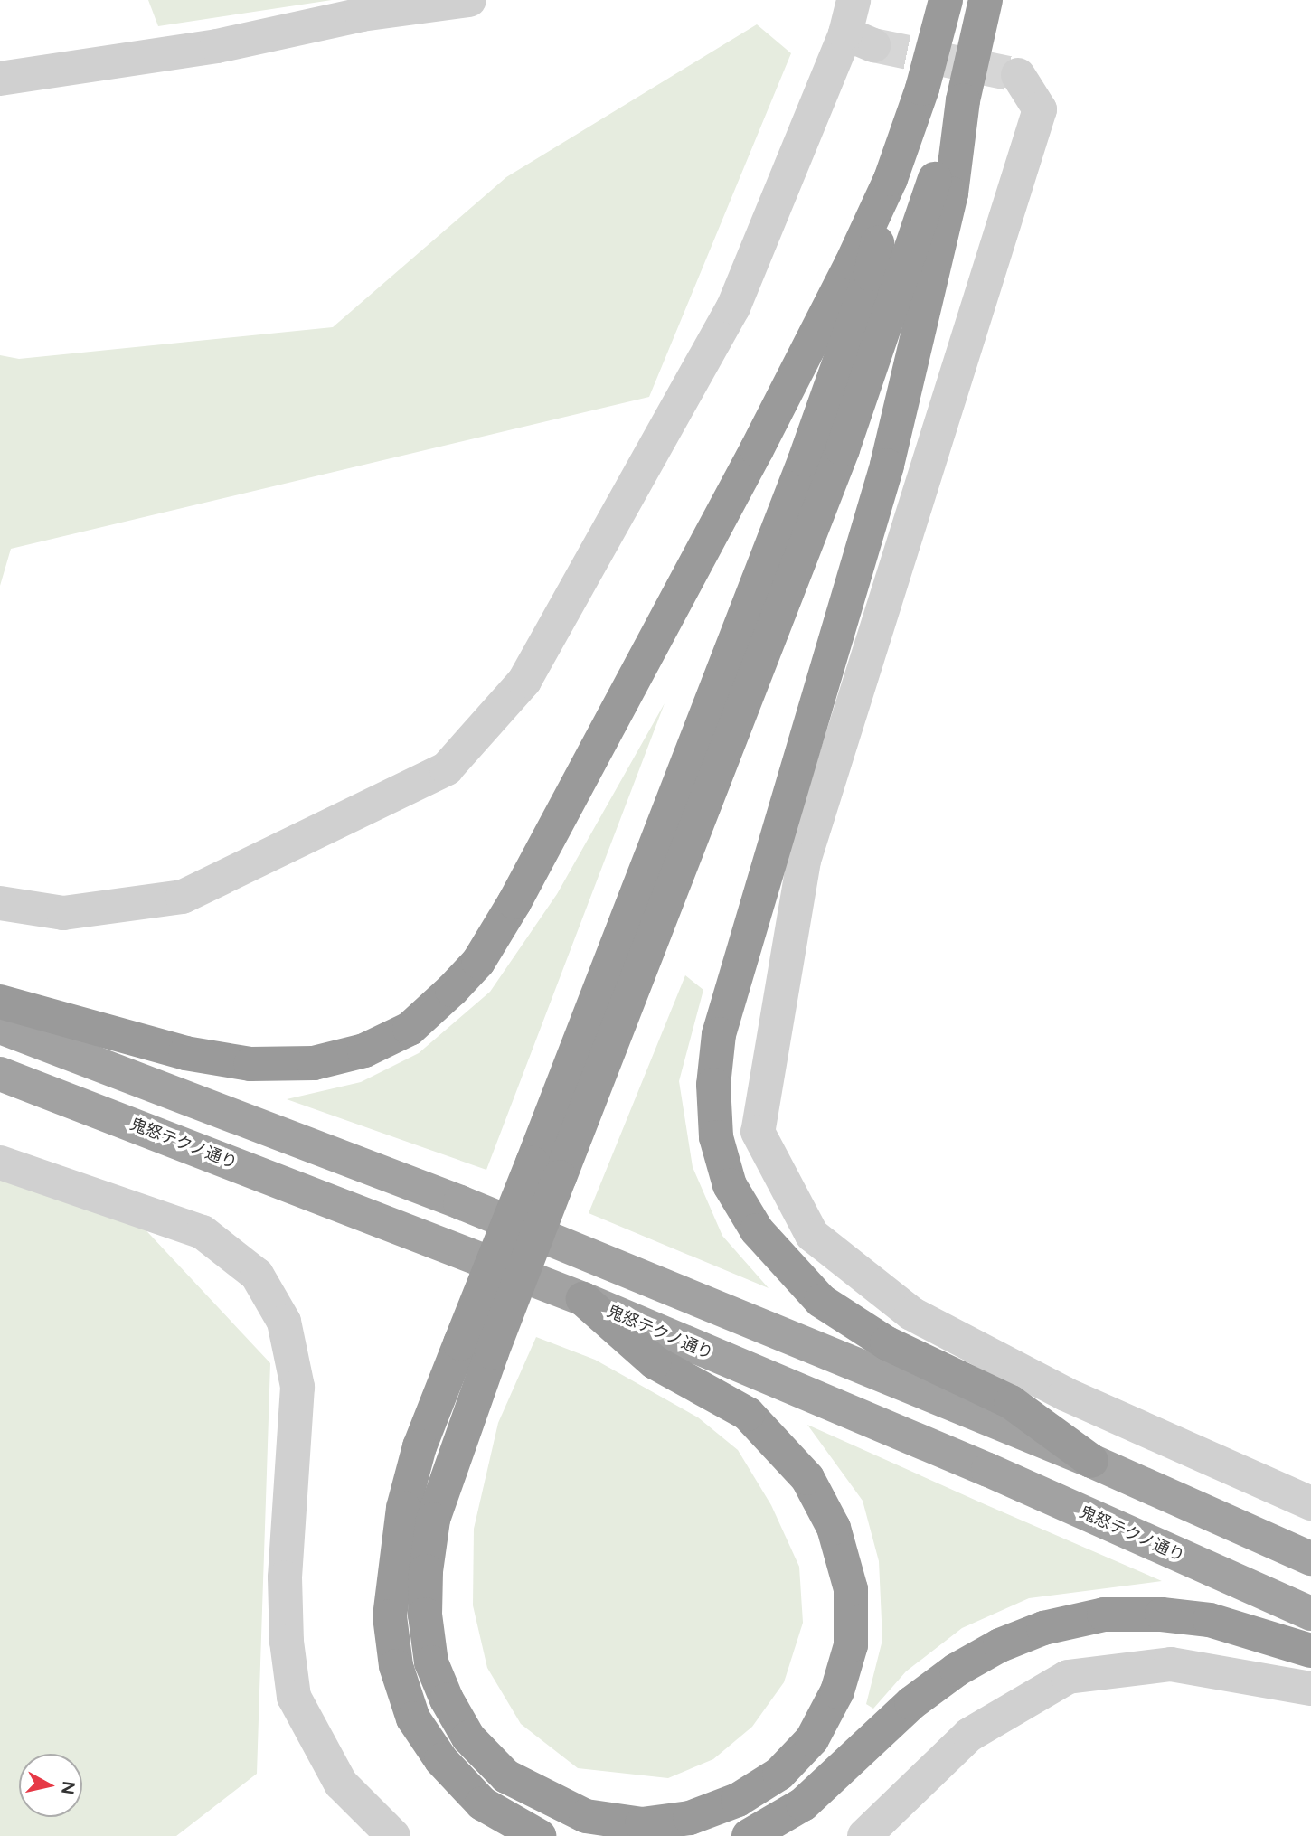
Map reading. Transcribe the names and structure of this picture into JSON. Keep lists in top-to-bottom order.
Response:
{
  "streets": {
    "highway": ["鬼怒テクノ通り"]
  },
  "north": "right"
}
